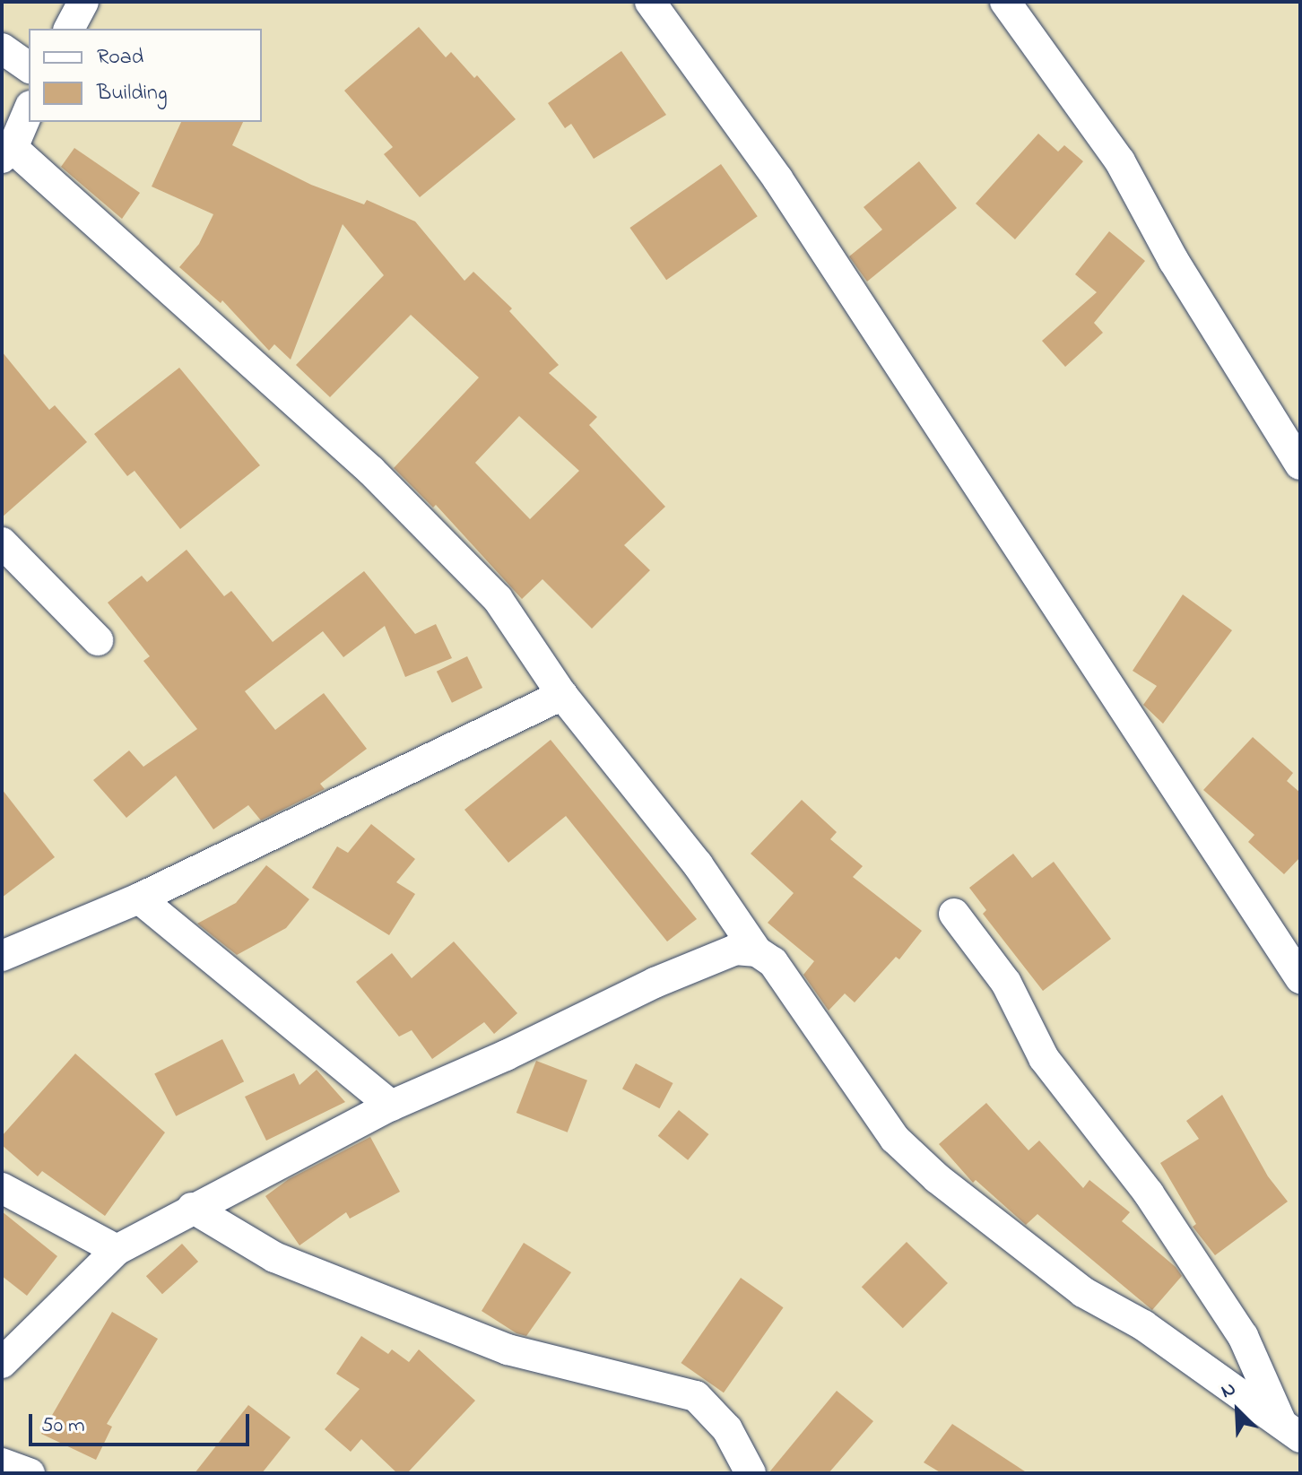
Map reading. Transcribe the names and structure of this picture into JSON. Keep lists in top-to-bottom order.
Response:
{
  "legend": ["Road", "Building"],
  "scale_bar": "50 m",
  "north": "top left"
}
